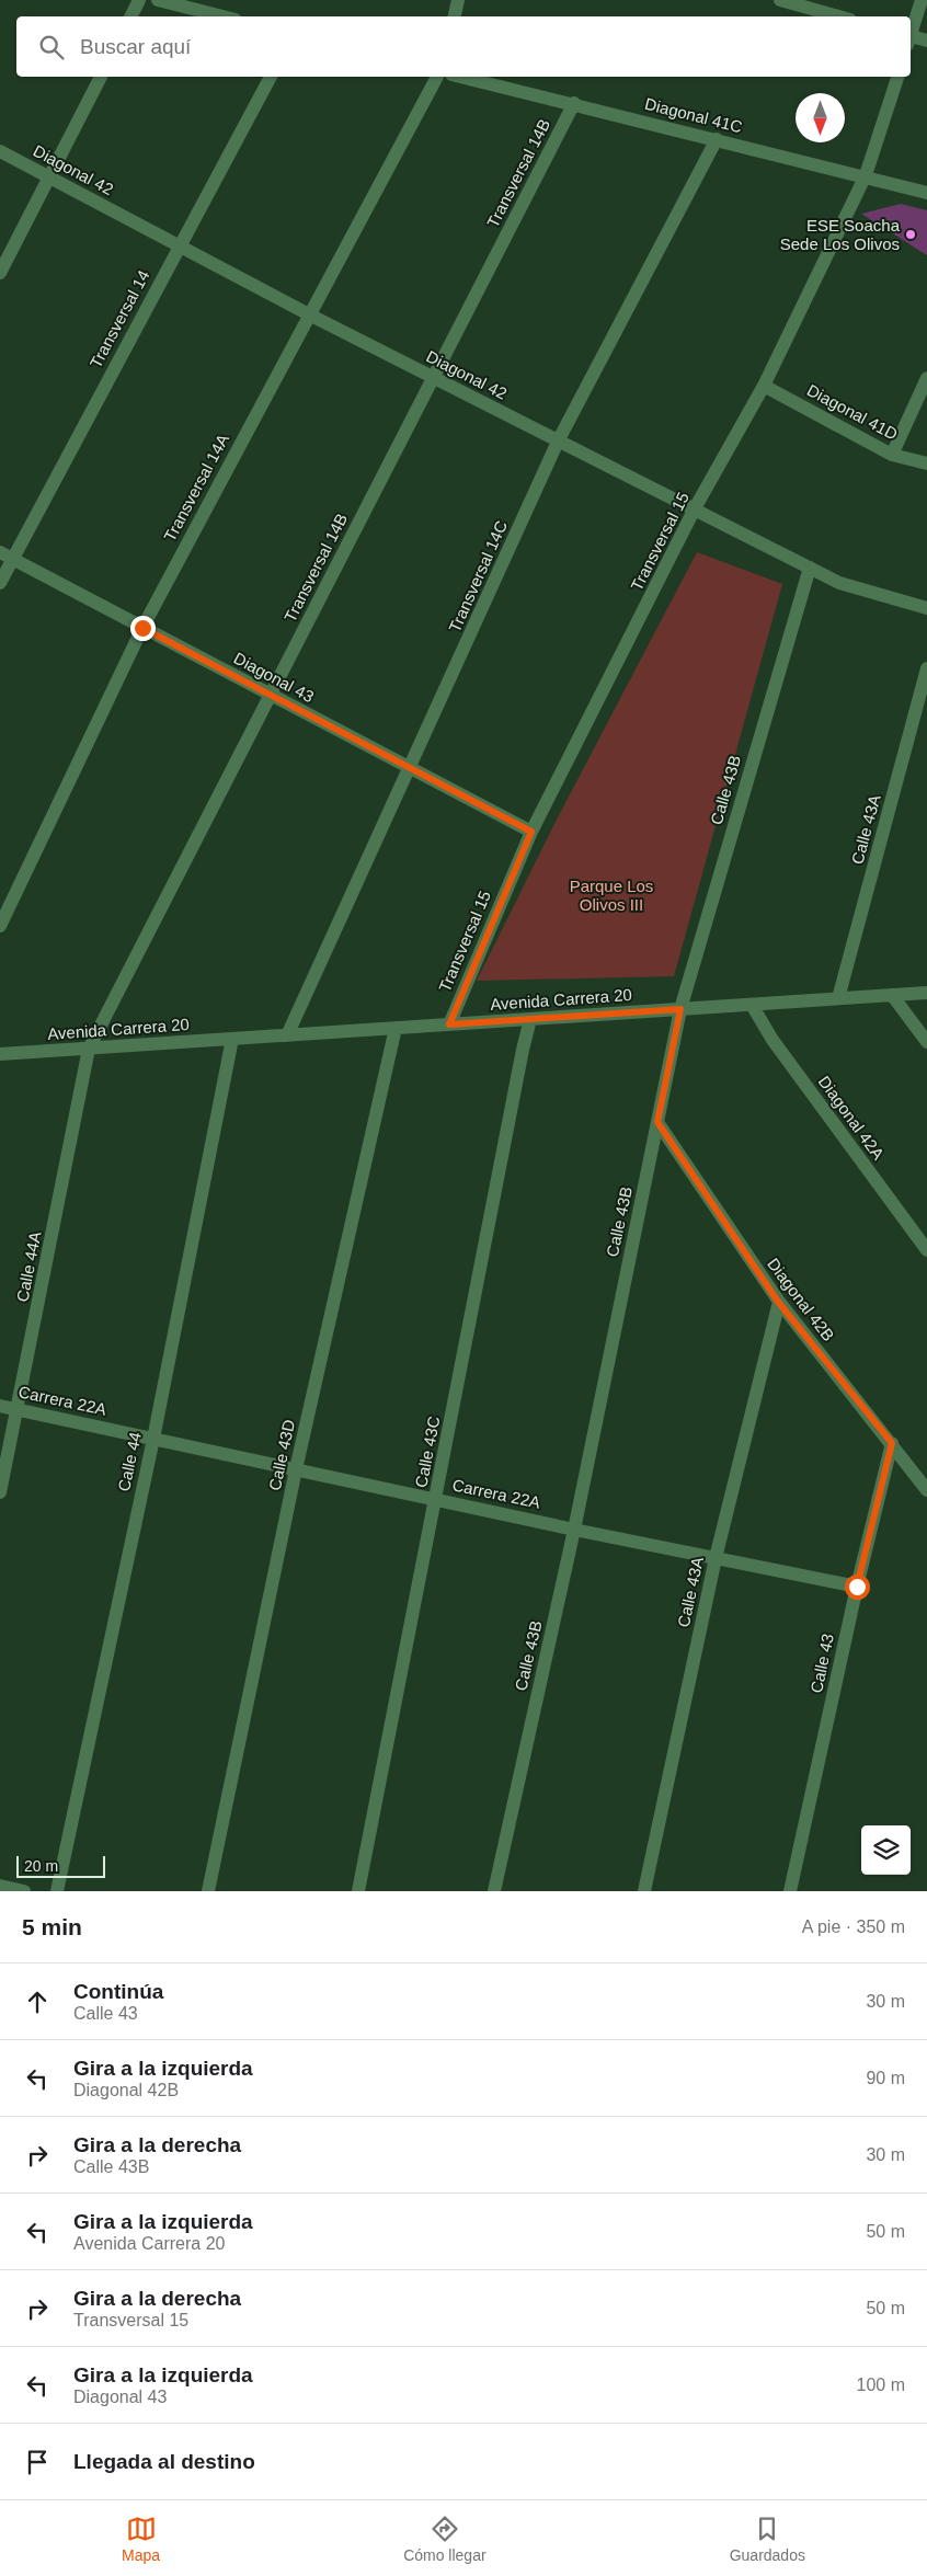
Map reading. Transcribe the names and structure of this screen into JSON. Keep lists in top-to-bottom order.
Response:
{
  "streets": {
    "street": [
      "Diagonal 41C",
      "Diagonal 42",
      "Transversal 14B",
      "Transversal 14",
      "Diagonal 41D",
      "Transversal 14A",
      "Transversal 15",
      "Transversal 14C",
      "Diagonal 43",
      "Calle 43B",
      "Calle 43A",
      "Avenida Carrera 20",
      "Diagonal 42A",
      "Calle 44A",
      "Diagonal 42B",
      "Carrera 22A",
      "Calle 43C",
      "Calle 43D",
      "Calle 44",
      "Calle 43"
    ]
  },
  "crossings": [
    ["Diagonal 41C", "Transversal 14B"],
    ["Diagonal 41C", "Transversal 15"],
    ["Diagonal 41C", "Transversal 14C"],
    ["Diagonal 42", "Transversal 14B"],
    ["Diagonal 42", "Transversal 14"],
    ["Diagonal 42", "Transversal 14A"],
    ["Diagonal 42", "Transversal 15"],
    ["Diagonal 42", "Transversal 14C"],
    ["Diagonal 42", "Calle 43B"],
    ["Transversal 14B", "Diagonal 43"],
    ["Transversal 14B", "Avenida Carrera 20"],
    ["Transversal 14B", "Calle 44A"],
    ["Transversal 14", "Diagonal 43"],
    ["Diagonal 41D", "Transversal 15"],
    ["Transversal 14A", "Diagonal 43"],
    ["Transversal 15", "Diagonal 43"],
    ["Transversal 15", "Avenida Carrera 20"],
    ["Transversal 14C", "Diagonal 43"],
    ["Transversal 14C", "Avenida Carrera 20"],
    ["Calle 43B", "Avenida Carrera 20"],
    ["Calle 43B", "Diagonal 42B"],
    ["Calle 43B", "Carrera 22A"],
    ["Calle 43A", "Avenida Carrera 20"],
    ["Calle 43A", "Diagonal 42B"],
    ["Calle 43A", "Carrera 22A"],
    ["Avenida Carrera 20", "Diagonal 42A"],
    ["Avenida Carrera 20", "Calle 44A"],
    ["Avenida Carrera 20", "Calle 43C"],
    ["Avenida Carrera 20", "Calle 43D"],
    ["Avenida Carrera 20", "Calle 44"],
    ["Calle 44A", "Carrera 22A"],
    ["Diagonal 42B", "Calle 43"],
    ["Carrera 22A", "Calle 43C"],
    ["Carrera 22A", "Calle 43D"],
    ["Carrera 22A", "Calle 44"],
    ["Carrera 22A", "Calle 43"]
  ],
  "parks": ["Parque Los Olivos III"],
  "places": ["ESE Soacha Sede Los Olivos"],
  "scale_bar": "20 m",
  "north": "bottom",
  "page": {
    "search": "Buscar aquí",
    "scale": "20 m",
    "heading": ["5 min", "A pie · 350 m"],
    "list": [
      ["Continúa", "Calle 43", "30 m"],
      ["Gira a la izquierda", "Diagonal 42B", "90 m"],
      ["Gira a la derecha", "Calle 43B", "30 m"],
      ["Gira a la izquierda", "Avenida Carrera 20", "50 m"],
      ["Gira a la derecha", "Transversal 15", "50 m"],
      ["Gira a la izquierda", "Diagonal 43", "100 m"],
      "Llegada al destino"
    ],
    "nav": ["Mapa", "Cómo llegar", "Guardados"]
  }
}
